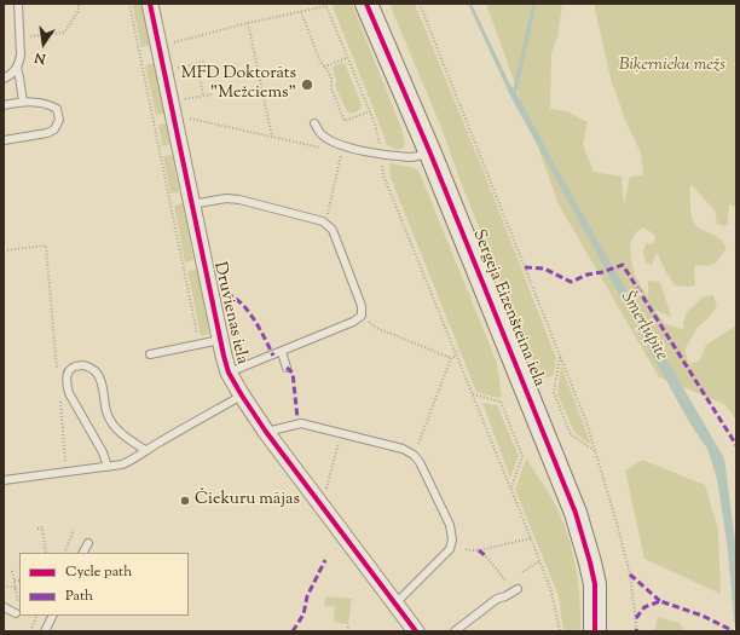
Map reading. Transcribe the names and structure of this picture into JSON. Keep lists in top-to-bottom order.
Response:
{
  "streets": {
    "street": ["Sergeja Eizenšteina iela", "Druvienas iela"]
  },
  "water": ["Šmerļupīte"],
  "parks": ["Biķernieku mežs"],
  "places": ["MFD Doktorāts \"Mežciems\"", "Čiekuru mājas"],
  "legend": ["Cycle path", "Path"],
  "north": "bottom"
}
